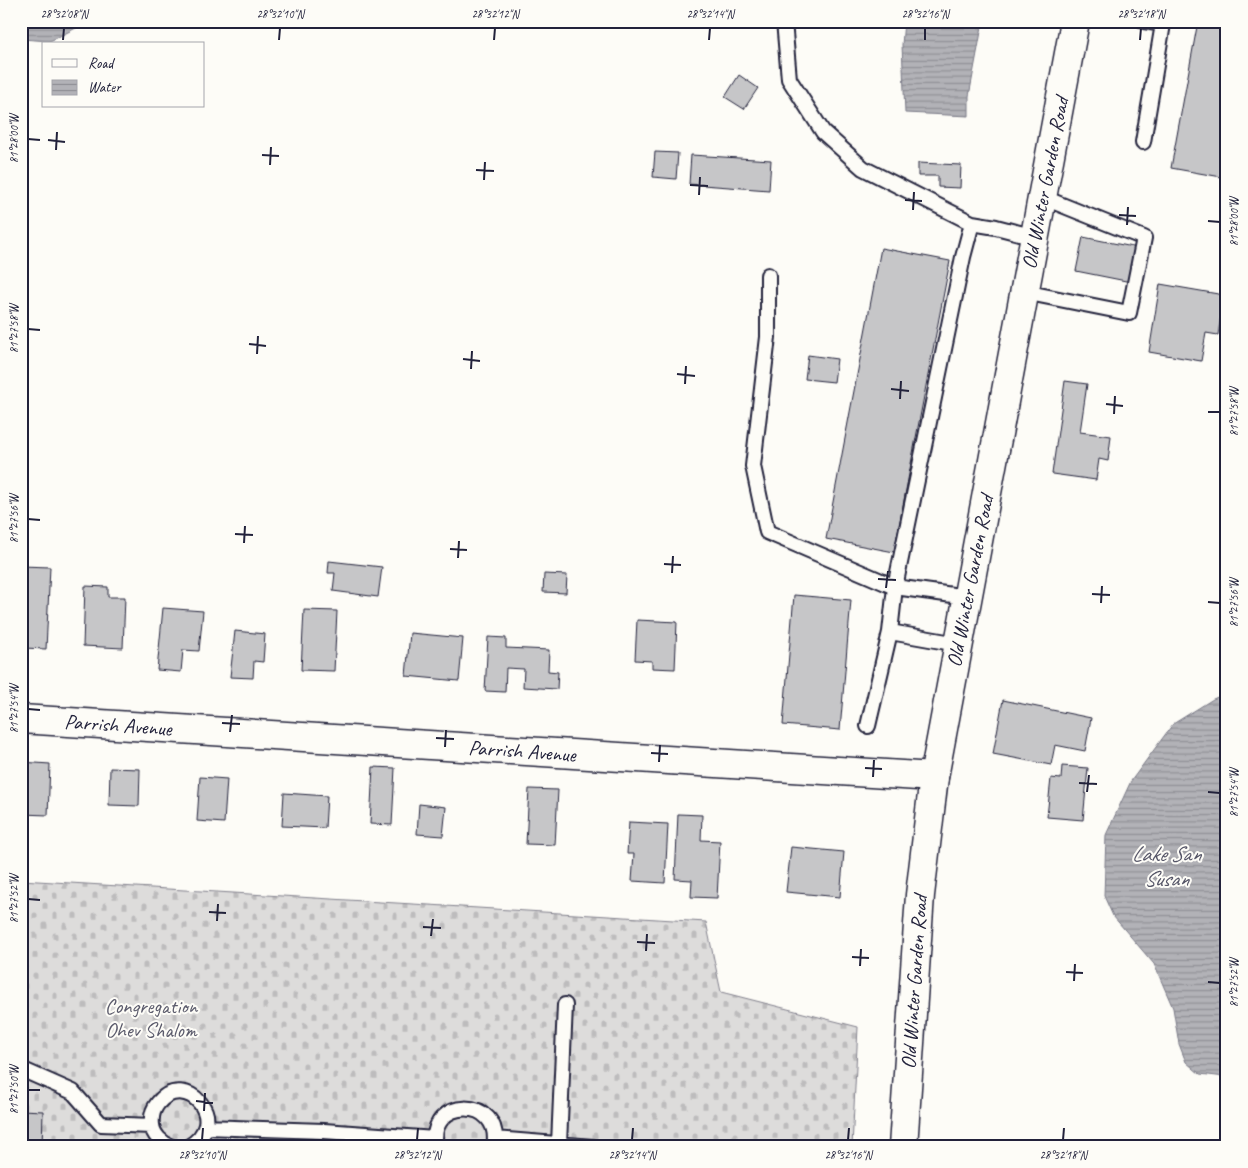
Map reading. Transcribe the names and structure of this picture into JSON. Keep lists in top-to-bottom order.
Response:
{
  "streets": {
    "main road": ["Old Winter Garden Road", "Parrish Avenue"]
  },
  "crossings": [
    ["Old Winter Garden Road", "Parrish Avenue"]
  ],
  "water": ["Lake San Susan"],
  "parks": ["Congregation Ohev Shalom"],
  "legend": ["Road", "Water"],
  "coordinates": [
    "28°32'08\"N",
    "28°32'10\"N",
    "28°32'12\"N",
    "28°32'14\"N",
    "28°32'16\"N",
    "28°32'18\"N",
    "81°28'00\"W",
    "81°27'58\"W",
    "81°27'56\"W",
    "81°27'54\"W",
    "81°27'52\"W",
    "81°27'50\"W"
  ]
}
